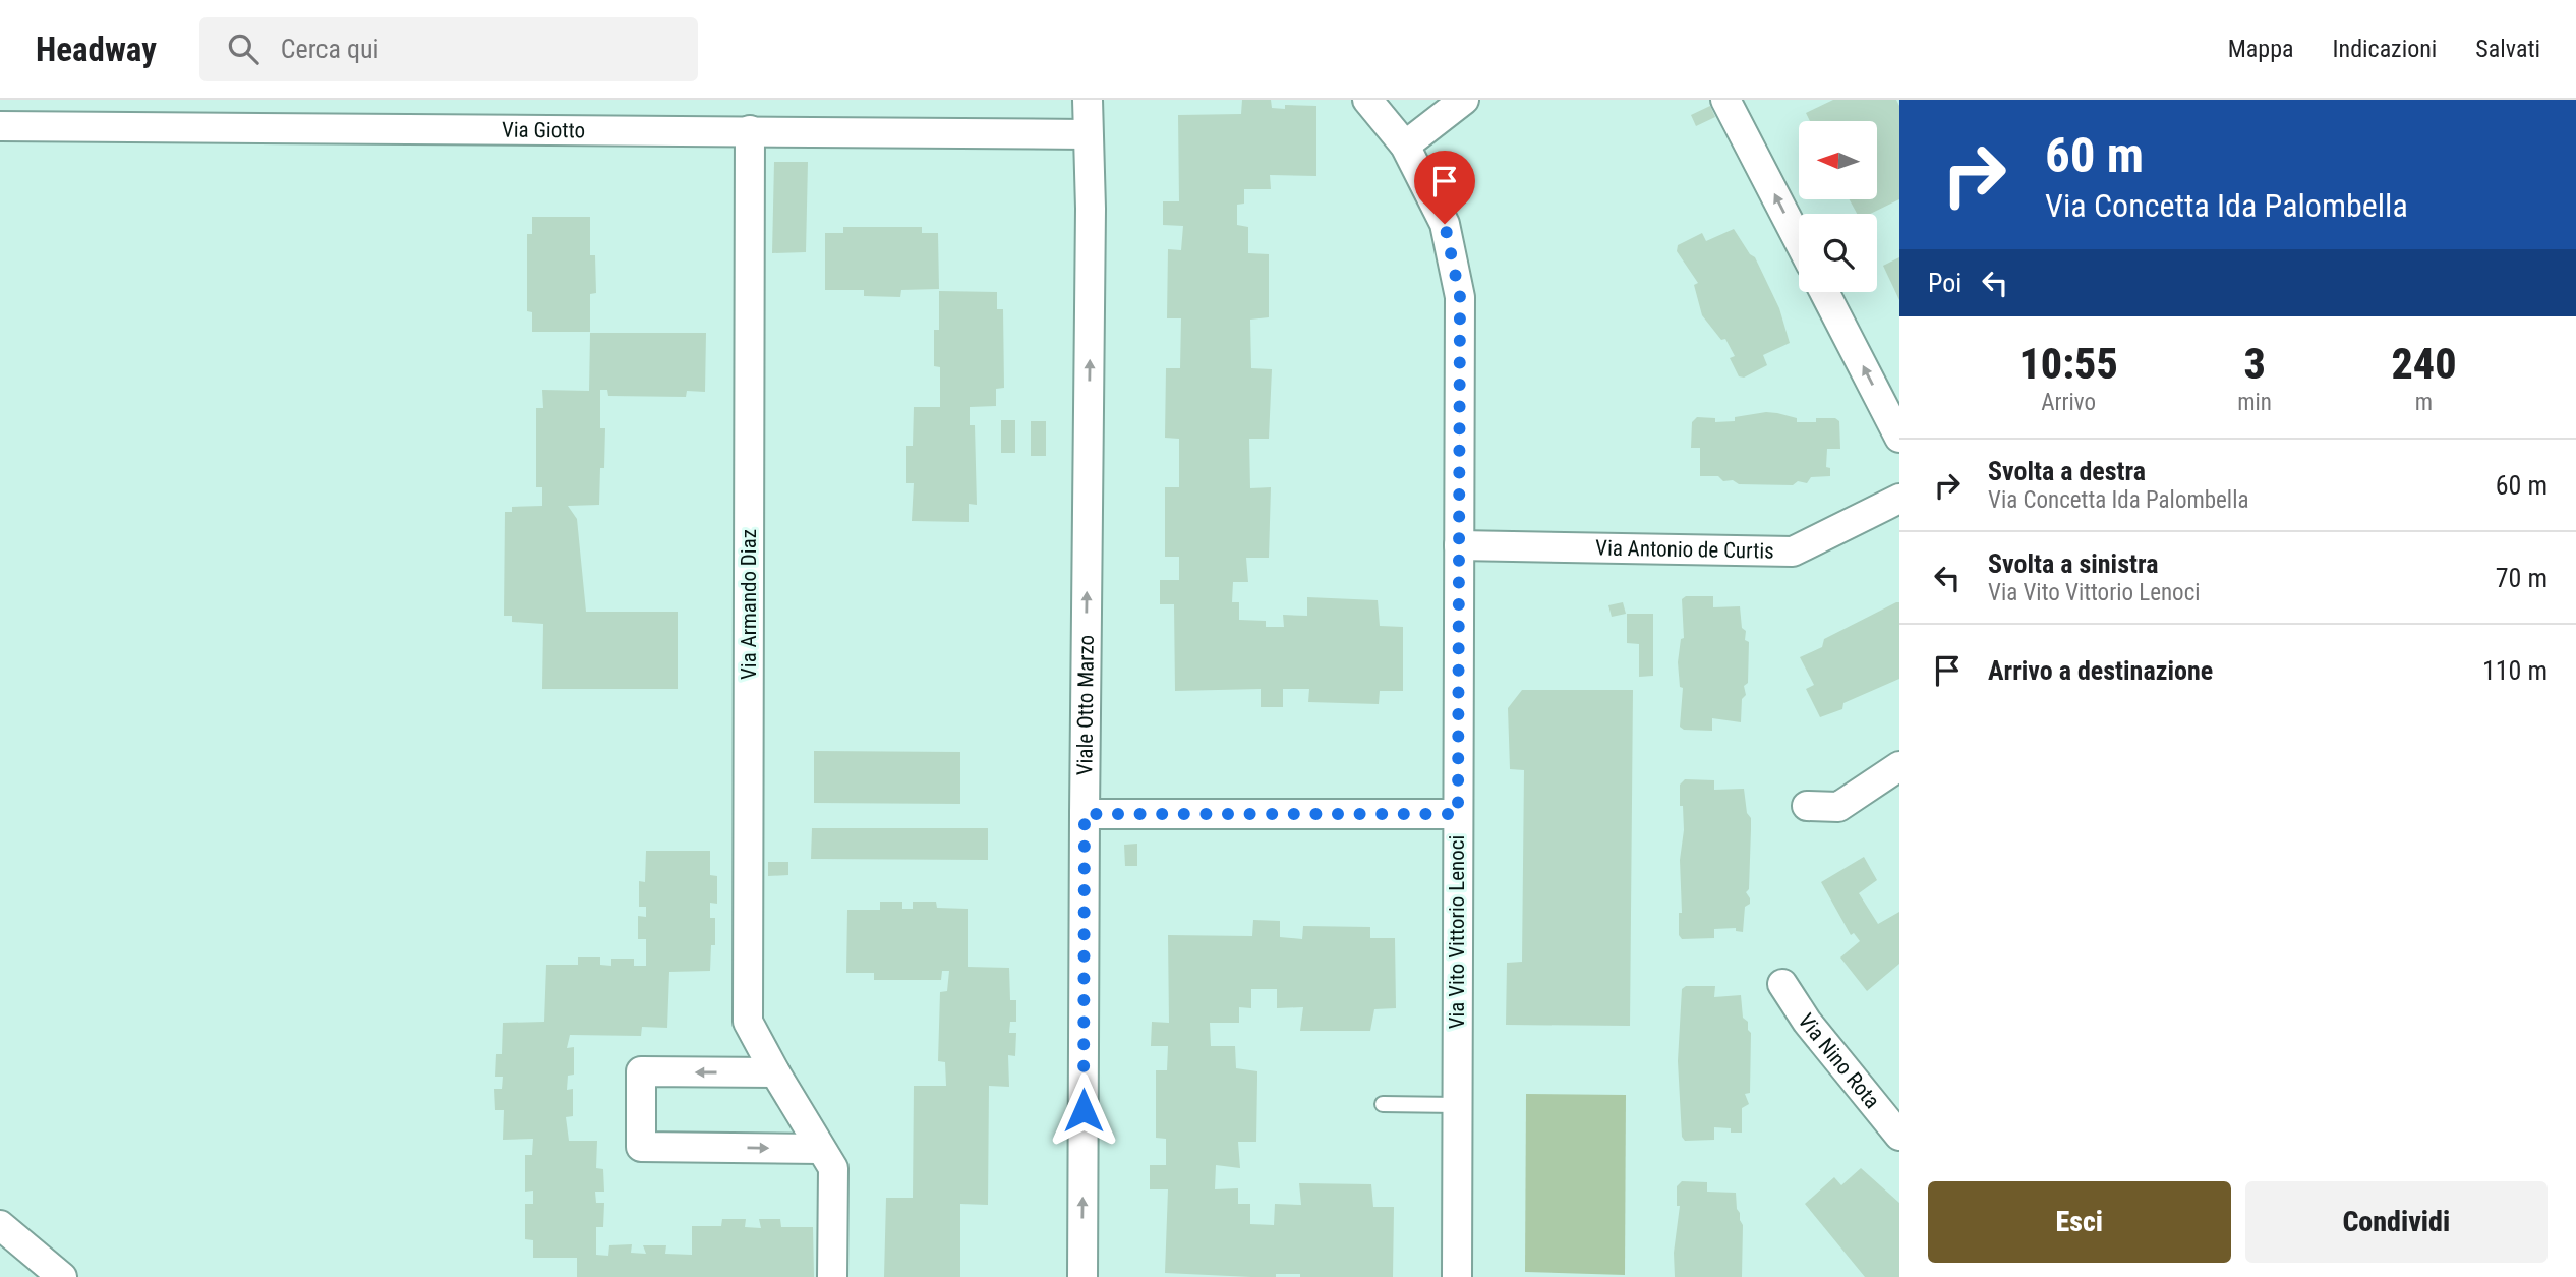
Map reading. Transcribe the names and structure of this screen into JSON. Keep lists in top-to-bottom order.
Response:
{
  "streets": {
    "street": [
      "Via Giotto",
      "Via Antonio de Curtis",
      "Via Armando Diaz",
      "Viale Otto Marzo",
      "Via Vito Vittorio Lenoci",
      "Via Nino Rota"
    ]
  },
  "crossings": [
    ["Via Giotto", "Via Armando Diaz"],
    ["Via Giotto", "Viale Otto Marzo"],
    ["Via Antonio de Curtis", "Via Vito Vittorio Lenoci"]
  ],
  "one_way": ["Viale Otto Marzo"],
  "north": "left",
  "page": {
    "header": "Headway",
    "search": "Cerca qui",
    "nav": ["Mappa", "Indicazioni", "Salvati"],
    "turn": ["60 m", "Via Concetta Ida Palombella"],
    "then": "Poi",
    "eta": [
      "10:55",
      "Arrivo",
      "3",
      "min",
      "240",
      "m"
    ],
    "list": [
      {
        "name": "Svolta a destra",
        "note": "Via Concetta Ida Palombella",
        "value": "60 m"
      },
      {
        "name": "Svolta a sinistra",
        "note": "Via Vito Vittorio Lenoci",
        "value": "70 m"
      },
      {
        "name": "Arrivo a destinazione",
        "value": "110 m"
      }
    ],
    "buttons": ["Esci", "Condividi"]
  }
}
